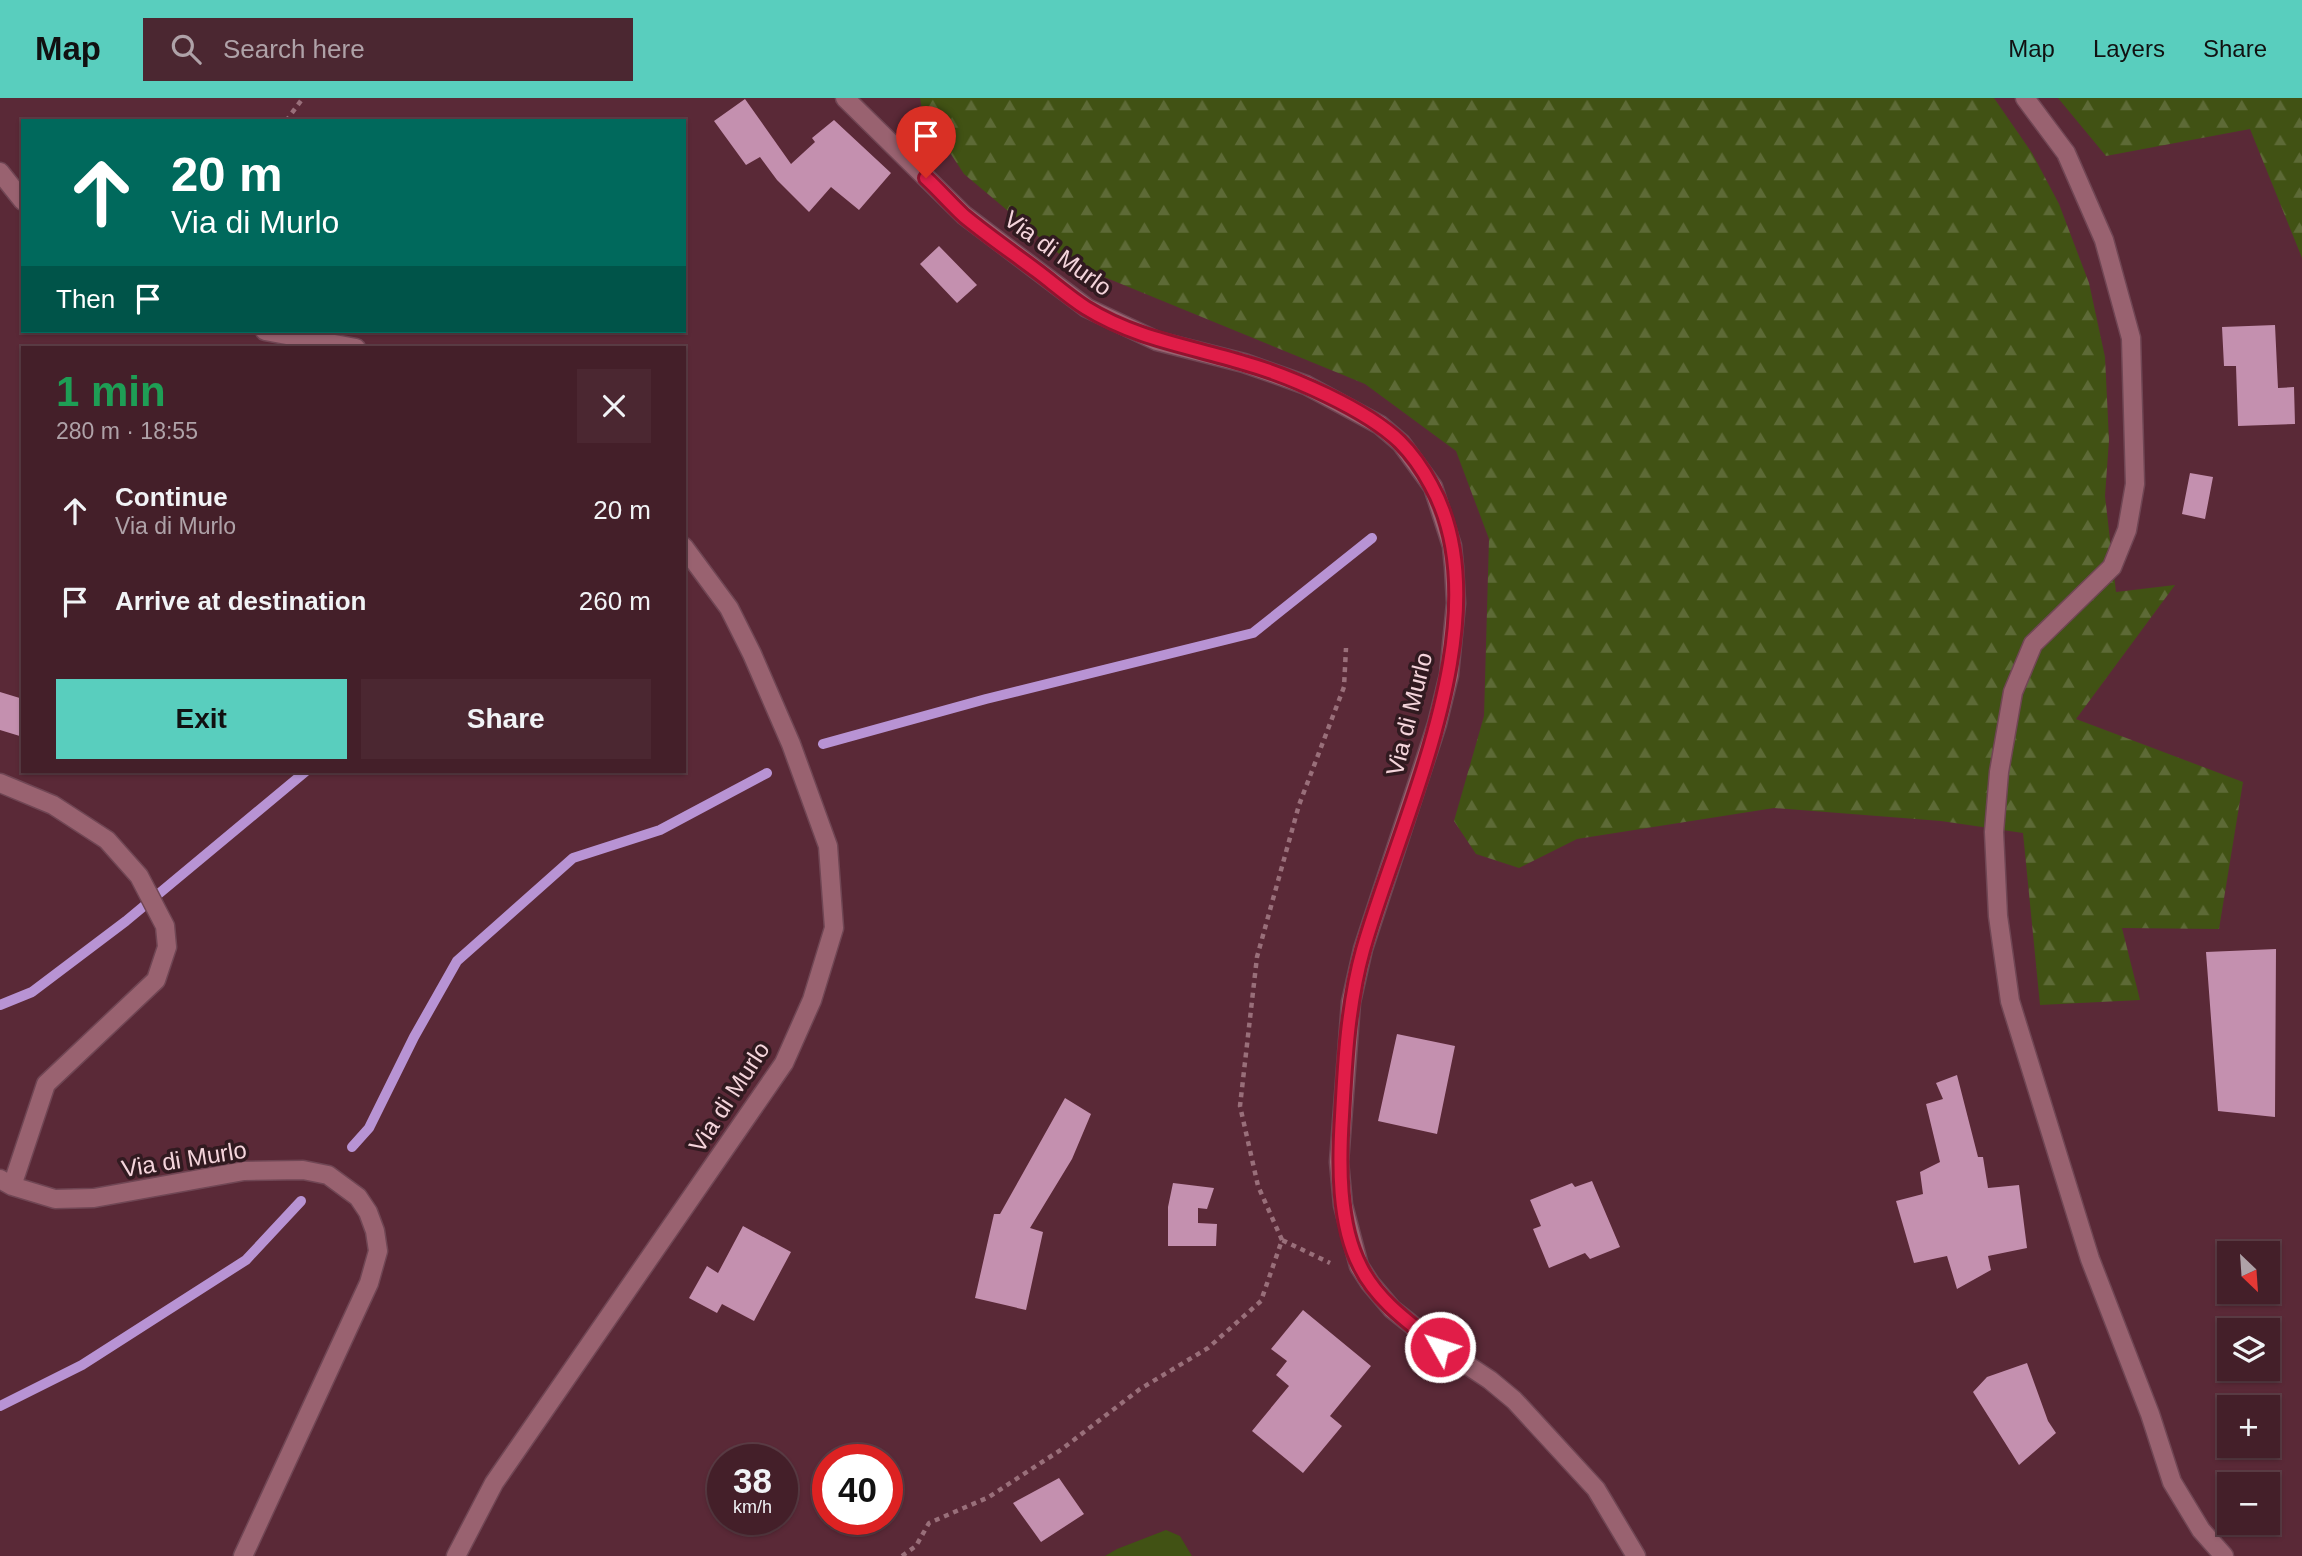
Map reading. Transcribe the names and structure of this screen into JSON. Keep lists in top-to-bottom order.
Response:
{
  "streets": {
    "street": ["Via di Murlo"]
  },
  "north": "bottom right",
  "page": {
    "header": "Map",
    "search": "Search here",
    "nav": ["Map", "Layers", "Share"],
    "turn": ["20 m", "Via di Murlo"],
    "then": "Then",
    "heading": ["1 min", "280 m · 18:55"],
    "list": [
      {
        "name": "Continue",
        "note": "Via di Murlo",
        "value": "20 m"
      },
      {
        "name": "Arrive at destination",
        "value": "260 m"
      }
    ],
    "buttons": ["Exit", "Share"],
    "map_buttons": ["+", "−"],
    "speed": "38 km/h",
    "limit": "40"
  }
}
